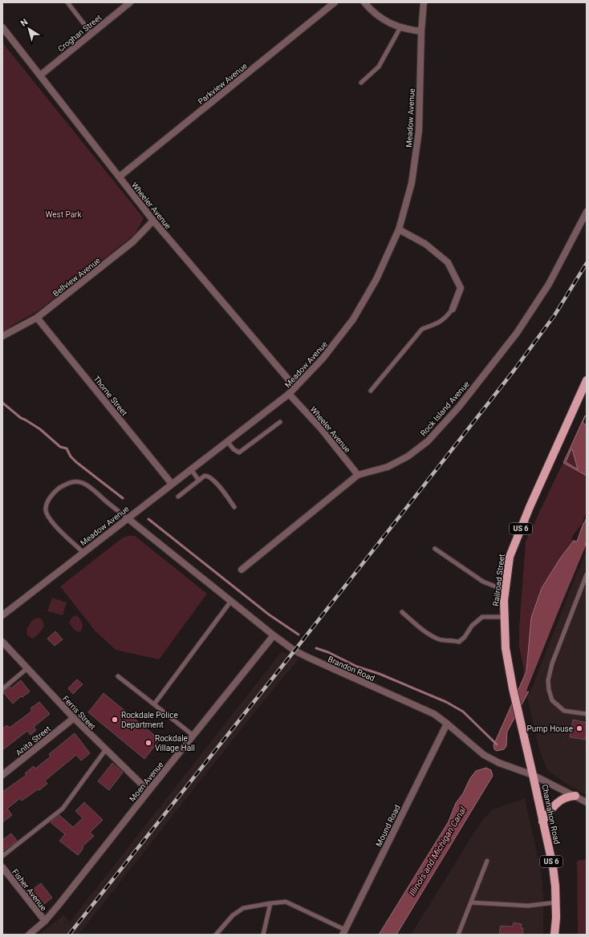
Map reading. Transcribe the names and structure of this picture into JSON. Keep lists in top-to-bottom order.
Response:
{
  "streets": {
    "main road": ["US 6", "Railroad Street", "Channahon Road"],
    "street": [
      "Croghan Street",
      "Parkview Avenue",
      "Meadow Avenue",
      "Wheeler Avenue",
      "Bellview Avenue",
      "Thorne Street",
      "Rock Island Avenue",
      "Brandon Road",
      "Ferris Street",
      "Anita Street",
      "Moen Avenue",
      "Mound Road",
      "Fisher Avenue"
    ]
  },
  "crossings": [
    ["Croghan Street", "Wheeler Avenue"],
    ["Parkview Avenue", "Wheeler Avenue"],
    ["Meadow Avenue", "Wheeler Avenue"],
    ["Meadow Avenue", "Thorne Street"],
    ["Meadow Avenue", "Brandon Road"],
    ["Wheeler Avenue", "Bellview Avenue"],
    ["Wheeler Avenue", "Rock Island Avenue"],
    ["Bellview Avenue", "Thorne Street"],
    ["Railroad Street", "Brandon Road"],
    ["Railroad Street", "Channahon Road"],
    ["Brandon Road", "Moen Avenue"],
    ["Brandon Road", "Channahon Road"],
    ["Brandon Road", "Mound Road"],
    ["Ferris Street", "Anita Street"],
    ["Ferris Street", "Moen Avenue"],
    ["Moen Avenue", "Fisher Avenue"]
  ],
  "water": ["Illinois and Michigan Canal"],
  "parks": ["West Park"],
  "places": ["Rockdale Police Department", "Pump House", "Rockdale Village Hall"],
  "north": "top left"
}
